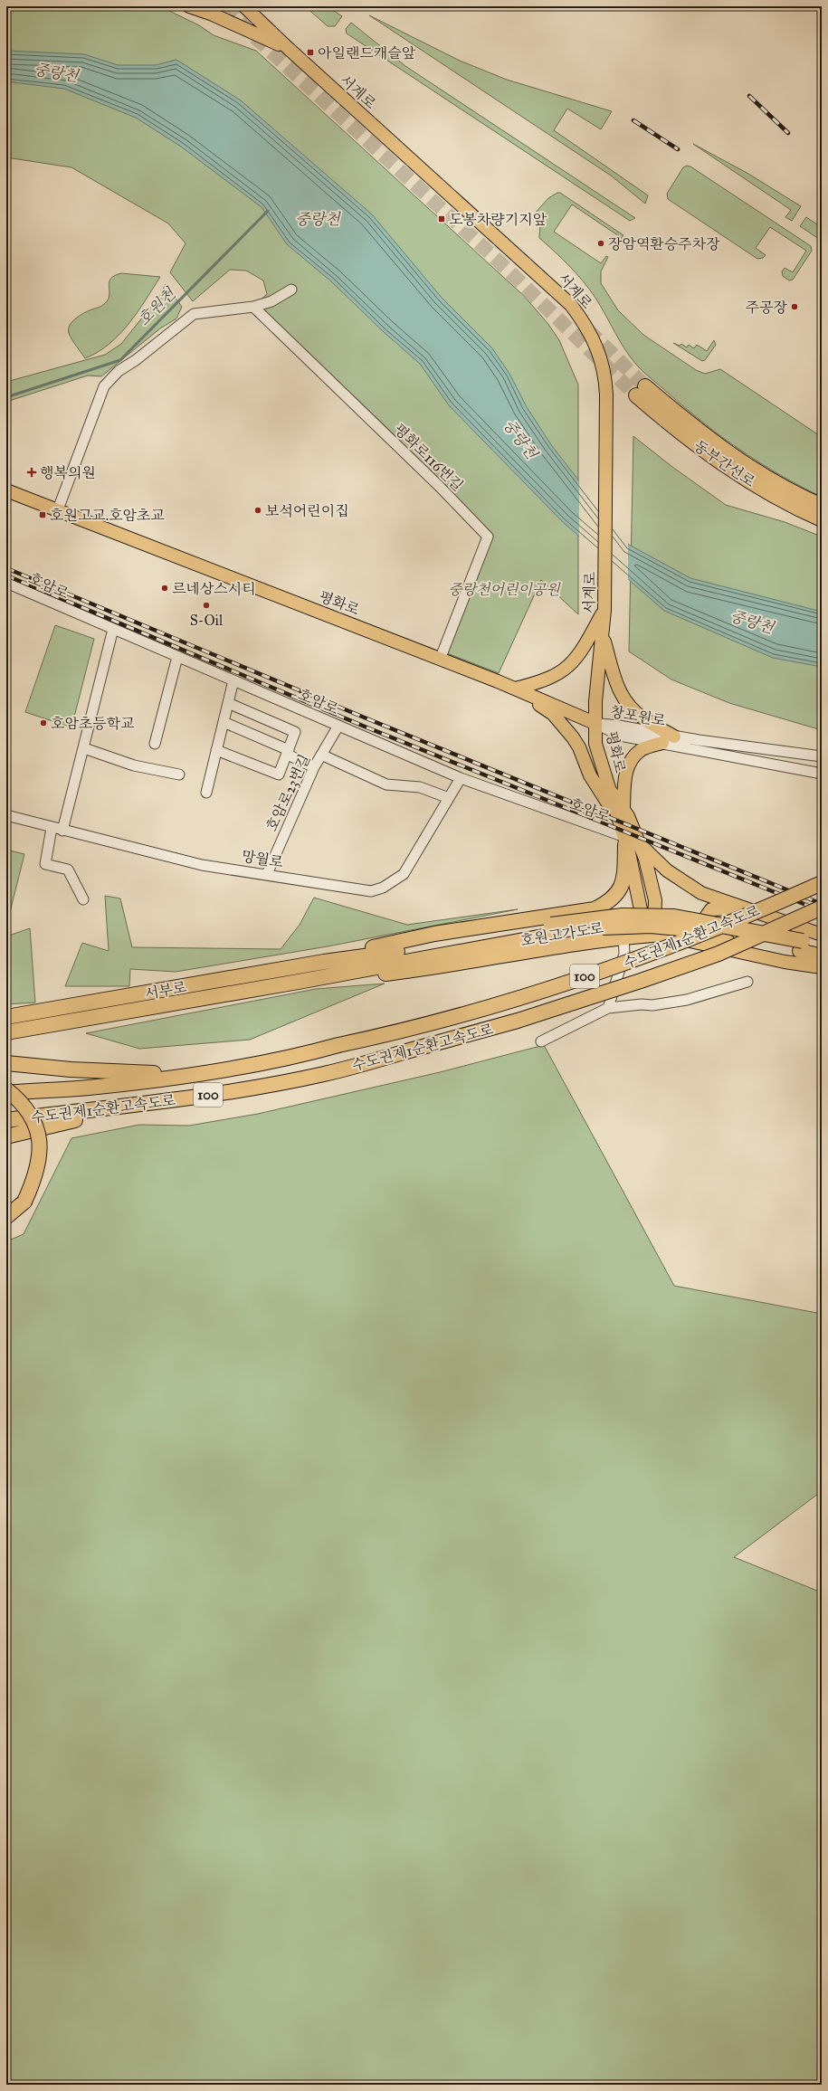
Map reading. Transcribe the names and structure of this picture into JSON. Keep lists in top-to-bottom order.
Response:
{
  "streets": {
    "highway": [
      "동부간선로",
      "호원고가도로",
      "수도권제1순환고속도로",
      "100",
      "서부로"
    ],
    "main road": ["서계로", "평화로"],
    "street": [
      "평화로116번길",
      "호암로",
      "창포원로",
      "호암로23번길",
      "망월로"
    ]
  },
  "crossings": [
    ["서계로", "평화로"],
    ["서계로", "창포원로"],
    ["평화로116번길", "평화로"],
    ["호암로", "평화로"],
    ["호암로", "호암로23번길"],
    ["호암로", "망월로"],
    ["평화로", "창포원로"],
    ["호암로23번길", "망월로"],
    ["호원고가도로", "서부로"]
  ],
  "water": ["중랑천", "호원천"],
  "parks": ["중랑천어린이공원"],
  "places": {
    "transit": ["아일랜드캐슬앞", "도봉차량기지앞", "호원고교.호암초교"],
    "other": [
      "장암역환승주차장",
      "주공장",
      "보석어린이집",
      "르네상스시티",
      "S-Oil",
      "호암초등학교"
    ],
    "health": ["행복의원"]
  }
}
